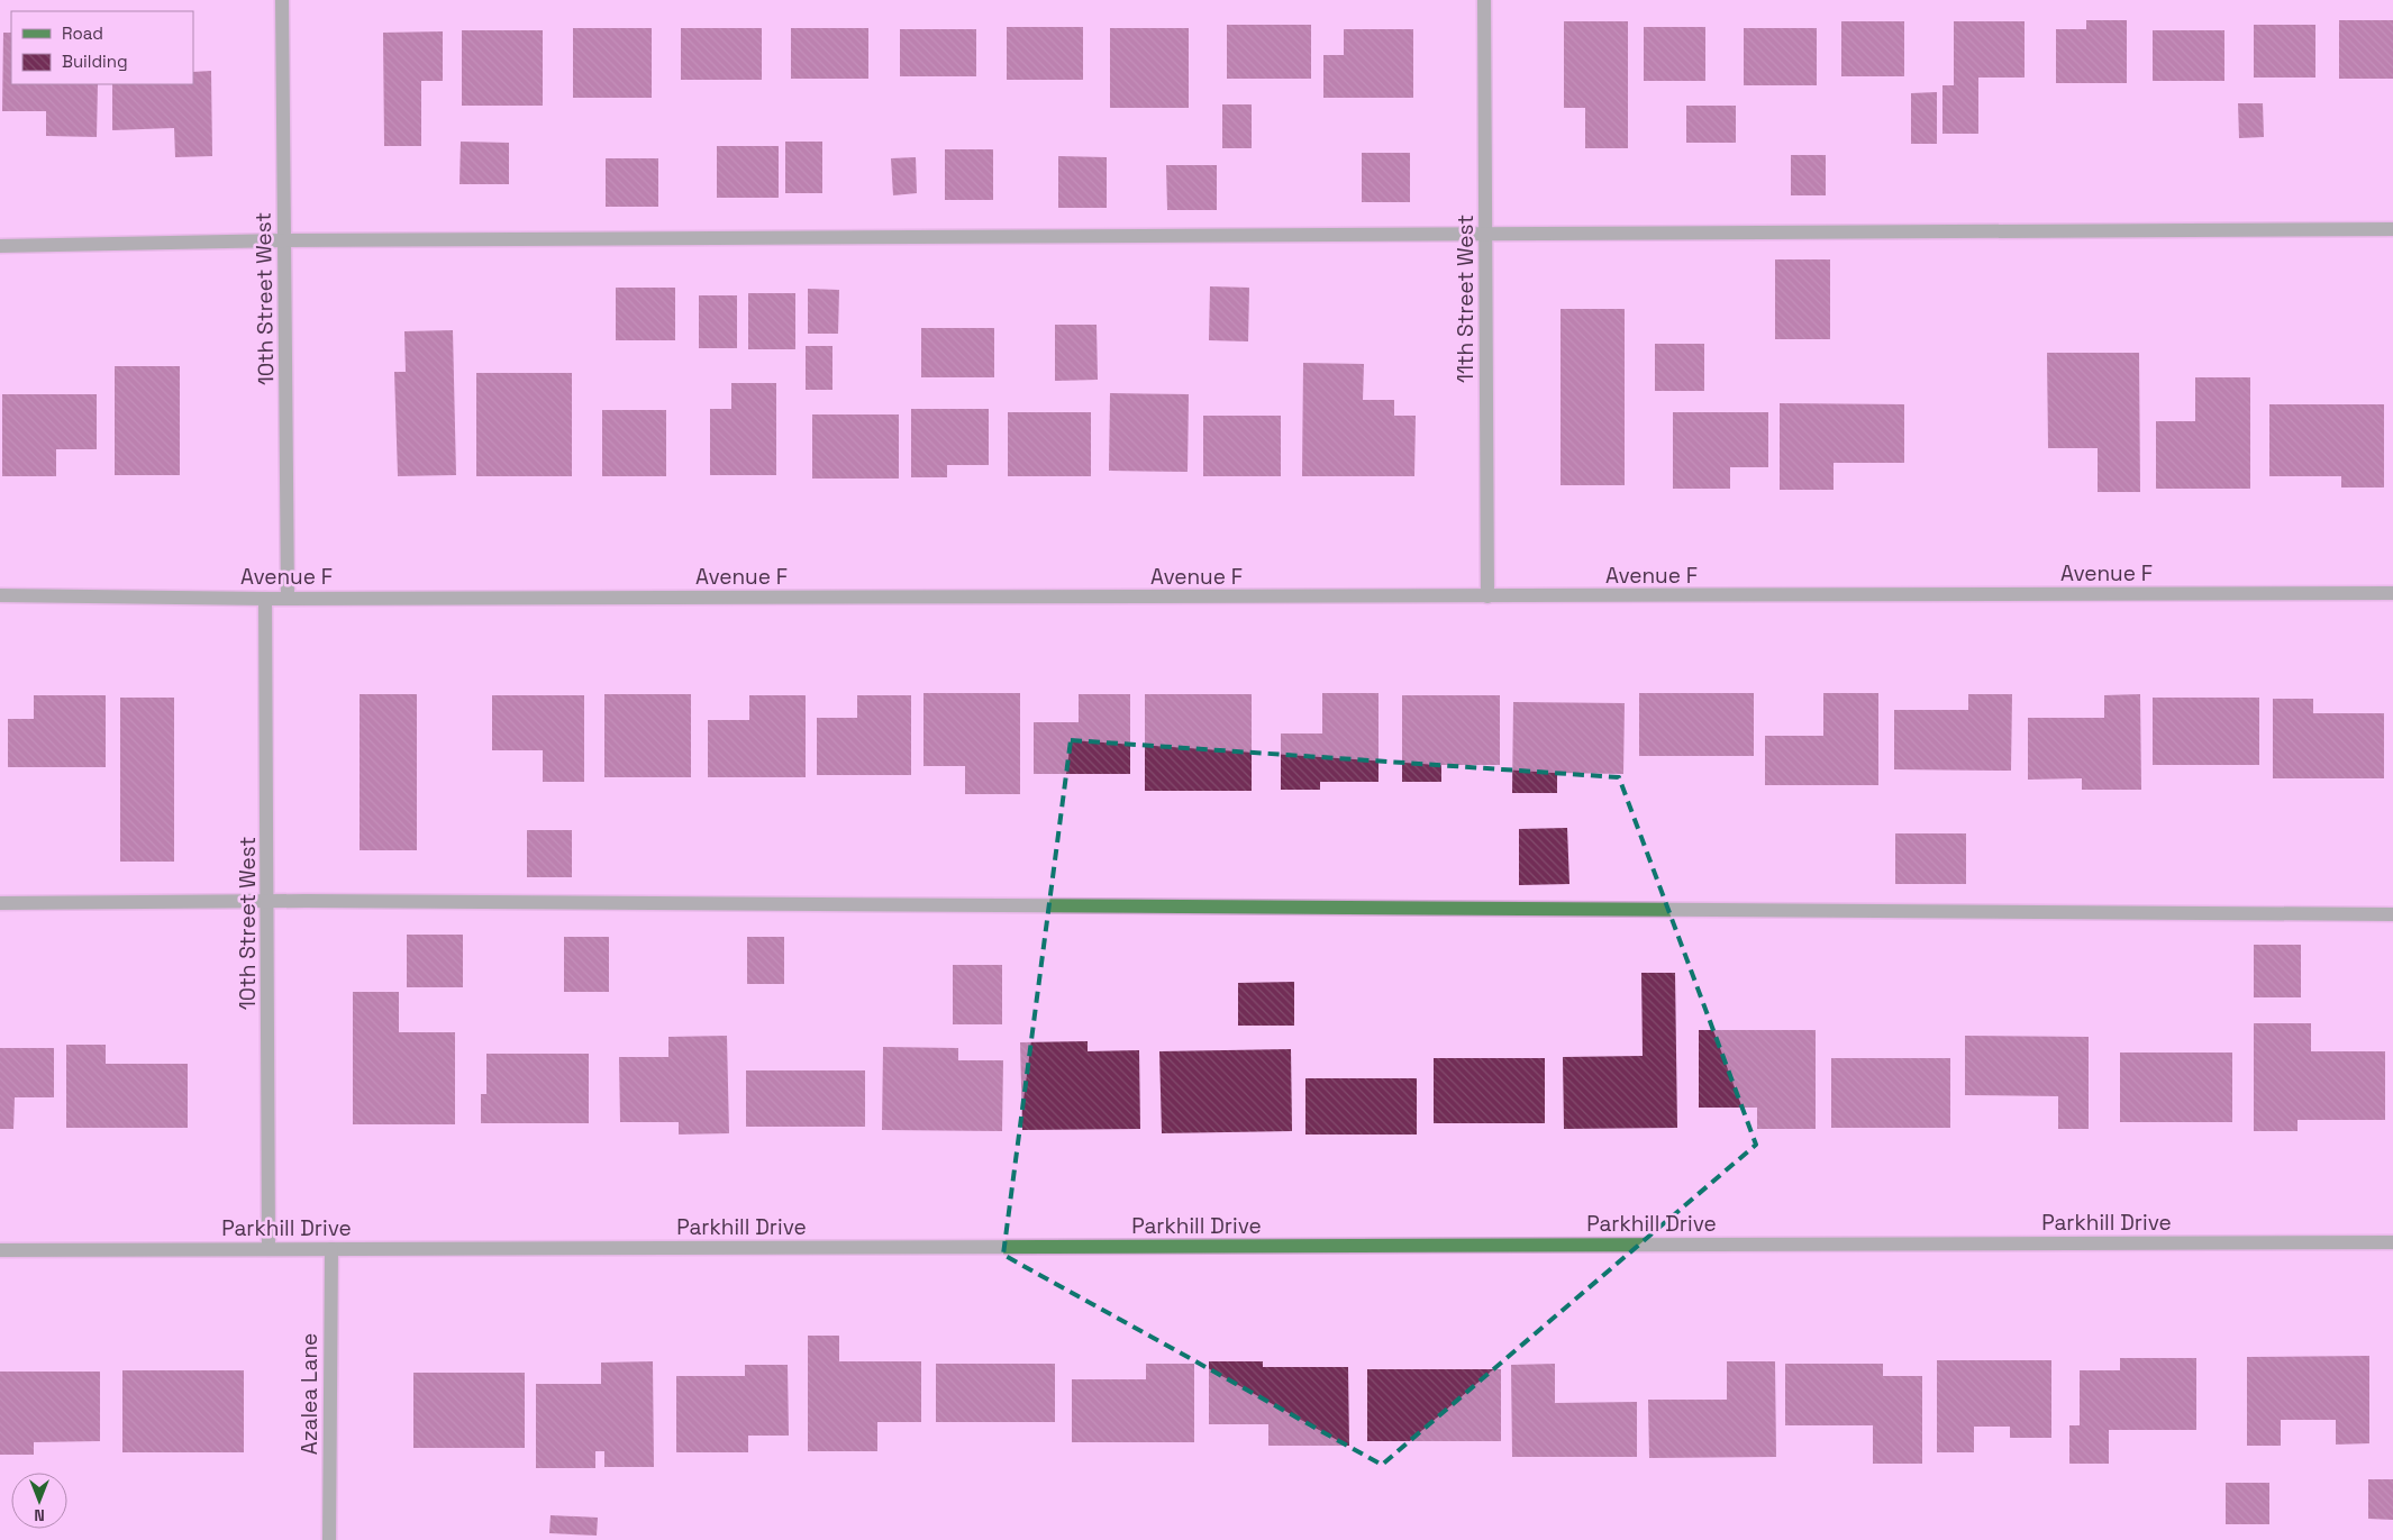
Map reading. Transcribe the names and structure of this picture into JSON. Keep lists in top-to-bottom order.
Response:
{
  "streets": {
    "street": [
      "10th Street West",
      "11th Street West",
      "Avenue F",
      "Parkhill Drive",
      "Azalea Lane"
    ]
  },
  "crossings": [
    ["10th Street West", "Avenue F"],
    ["10th Street West", "Parkhill Drive"],
    ["11th Street West", "Avenue F"],
    ["Parkhill Drive", "Azalea Lane"]
  ],
  "legend": ["Road", "Building"],
  "north": "bottom"
}
